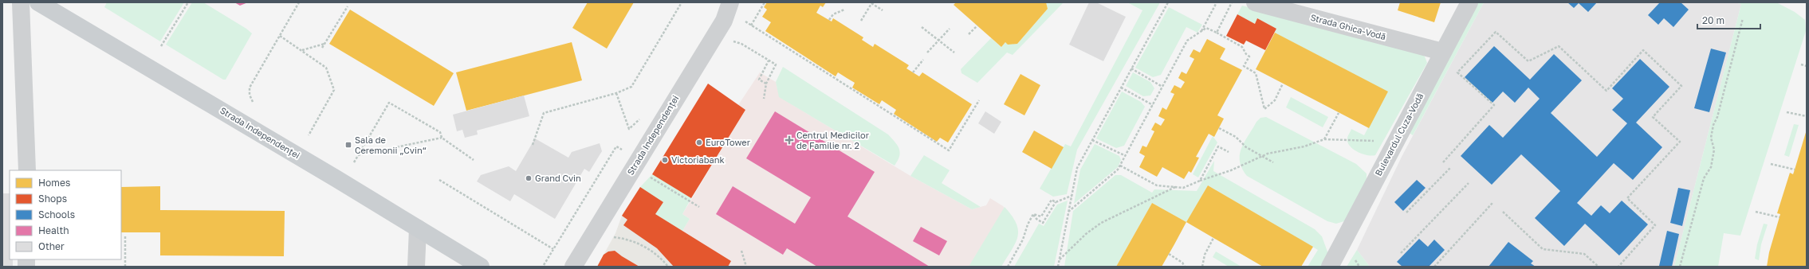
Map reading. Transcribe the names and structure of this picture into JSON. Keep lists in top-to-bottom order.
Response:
{
  "streets": {
    "main road": ["Strada Independenței"],
    "street": ["Strada Ghica-Vodă", "Bulevardul Cuza-Vodă"]
  },
  "crossings": [
    ["Strada Ghica-Vodă", "Bulevardul Cuza-Vodă"]
  ],
  "places": {
    "health": ["Centrul Medicilor de Familie nr. 2"],
    "other": ["EuroTower", "Victoriabank", "Grand Cvin"],
    "transit": ["Sala de Ceremonii „Cvin“"]
  },
  "legend": [
    "Homes",
    "Shops",
    "Schools",
    "Health",
    "Other"
  ],
  "scale_bar": "20 m"
}
